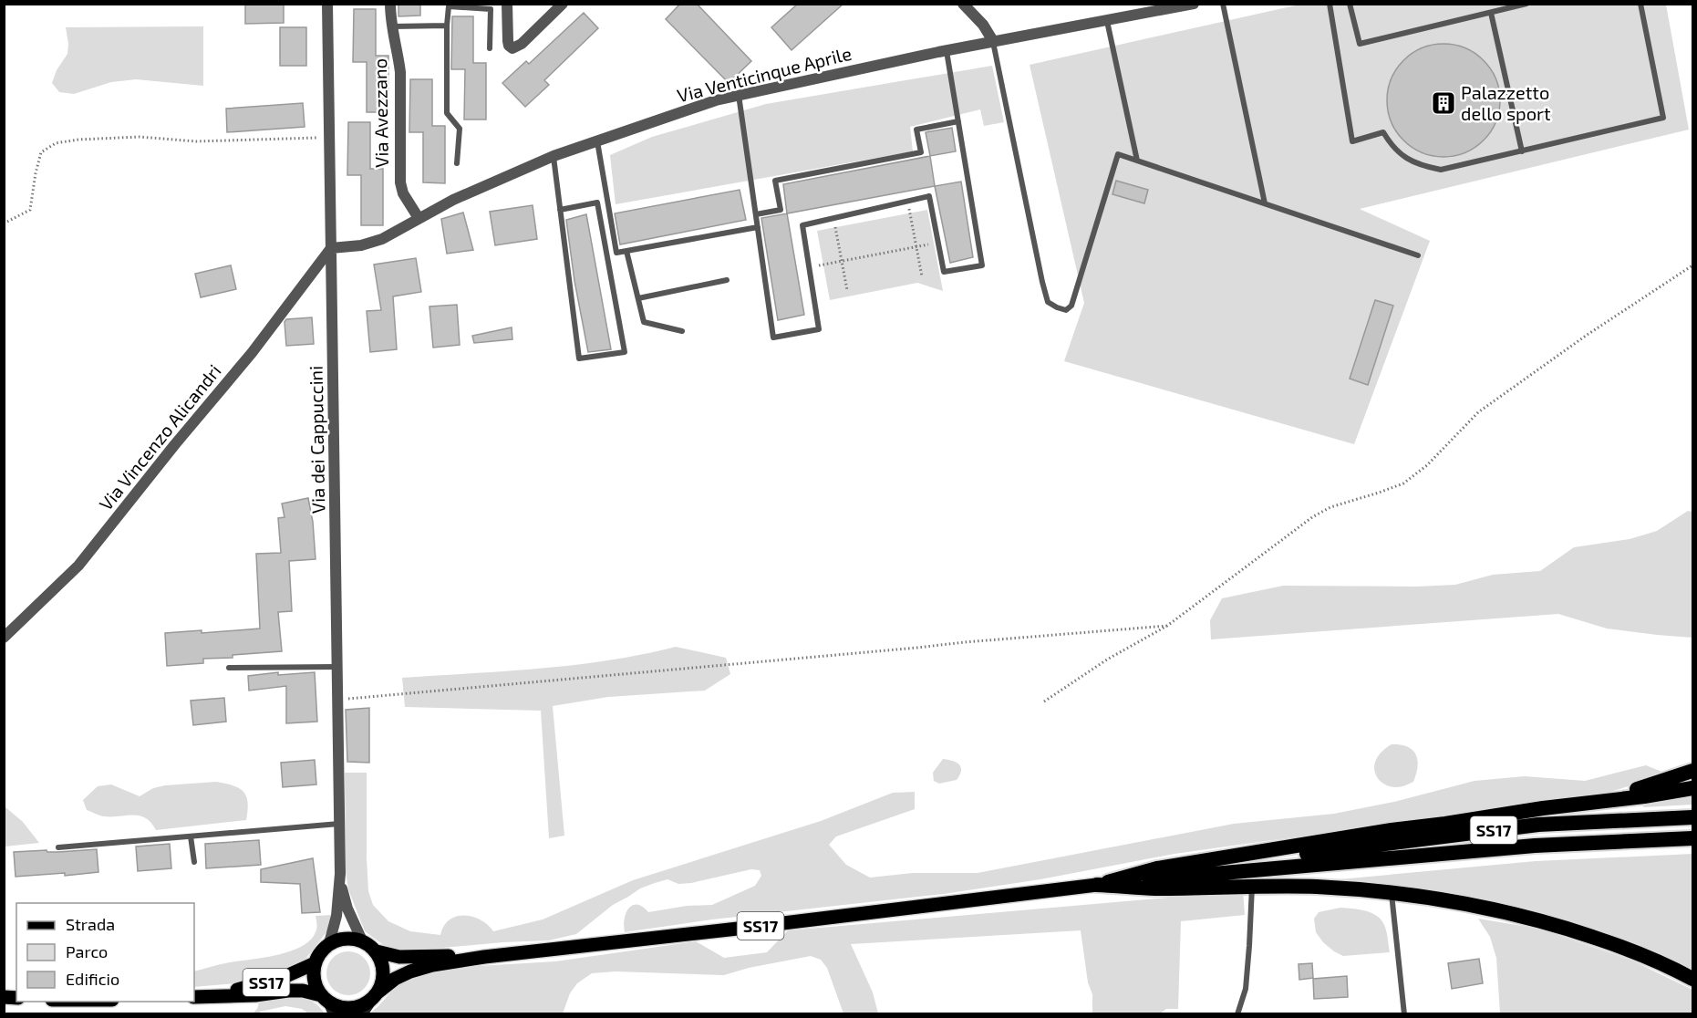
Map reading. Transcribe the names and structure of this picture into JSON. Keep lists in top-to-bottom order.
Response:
{
  "streets": {
    "highway": ["SS17"],
    "street": [
      "Via Venticinque Aprile",
      "Via Avezzano",
      "Via Vincenzo Alicandri",
      "Via dei Cappuccini"
    ]
  },
  "crossings": [
    ["Via Venticinque Aprile", "Via Avezzano"],
    ["Via Venticinque Aprile", "Via Vincenzo Alicandri"],
    ["Via Venticinque Aprile", "Via dei Cappuccini"],
    ["Via Vincenzo Alicandri", "Via dei Cappuccini"],
    ["Via dei Cappuccini", "SS17"]
  ],
  "places": {
    "building": ["Palazzetto dello sport"]
  },
  "legend": ["Strada", "Parco", "Edificio"]
}
